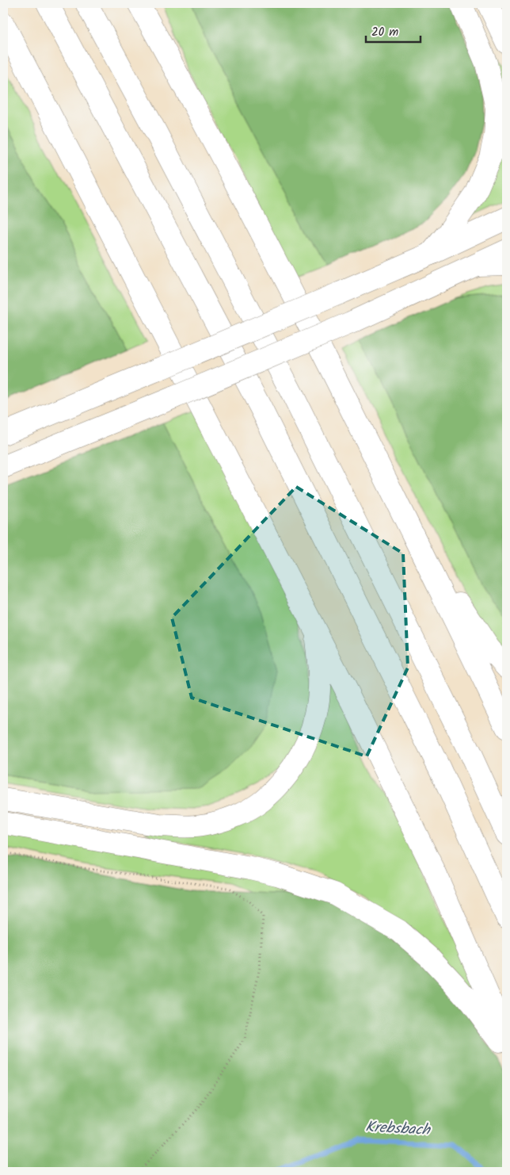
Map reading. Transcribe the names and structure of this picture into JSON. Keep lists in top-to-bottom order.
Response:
{
  "water": ["Krebsbach"],
  "scale_bar": "20 m"
}
